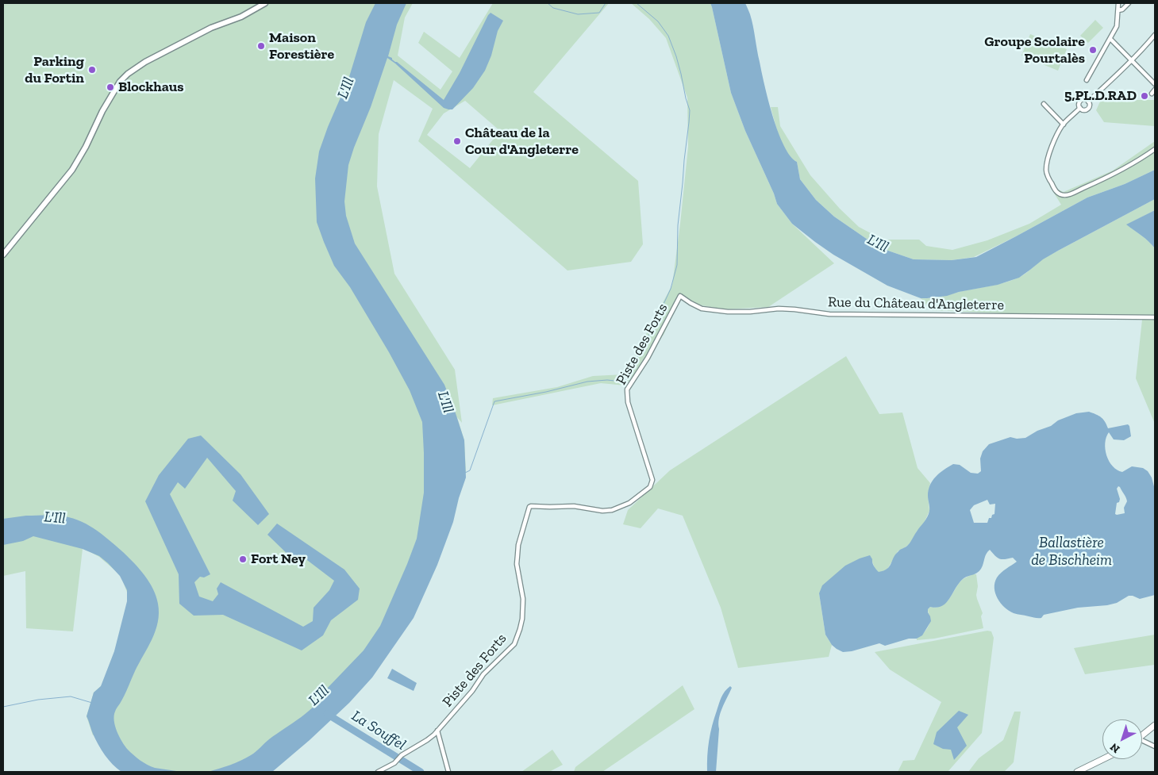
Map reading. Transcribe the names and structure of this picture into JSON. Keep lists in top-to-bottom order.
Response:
{
  "streets": {
    "street": ["Rue du Château d'Angleterre", "Piste des Forts"]
  },
  "crossings": [
    ["Rue du Château d'Angleterre", "Piste des Forts"]
  ],
  "water": ["L'Ill", "Ballastière de Bischheim", "La Souffel"],
  "places": [
    "Maison Forestière",
    "Groupe Scolaire Pourtalès",
    "Parking du Fortin",
    "Blockhaus",
    "5,PL.D.RAD",
    "Château de la Cour d'Angleterre",
    "Fort Ney"
  ],
  "north": "bottom left"
}
